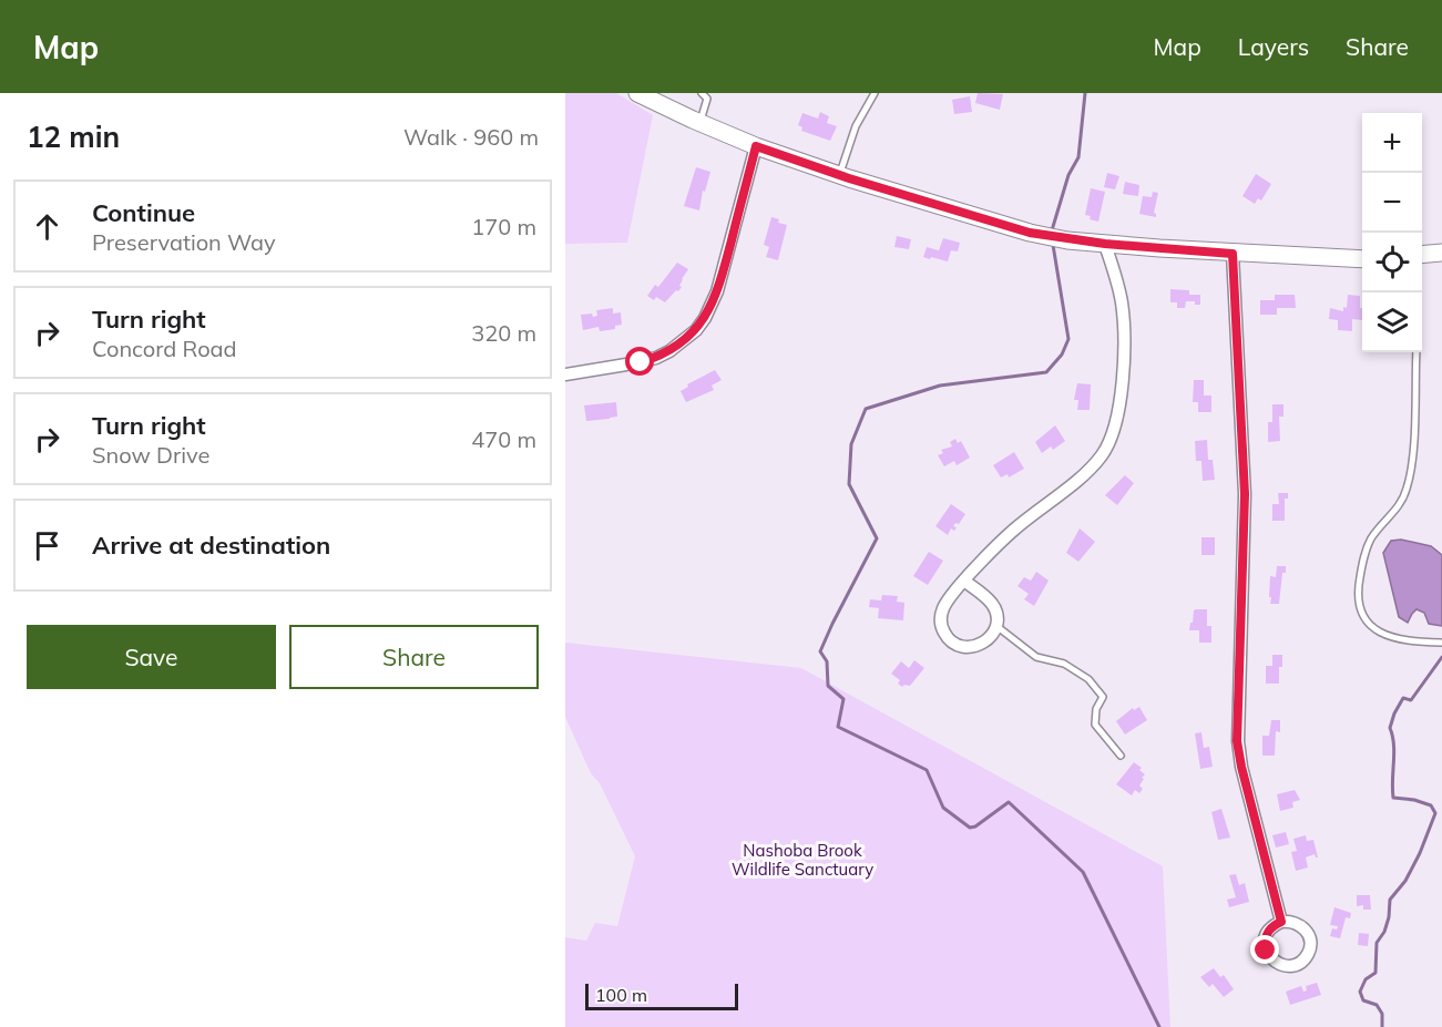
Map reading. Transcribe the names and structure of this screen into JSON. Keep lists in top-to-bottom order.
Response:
{
  "parks": ["Nashoba Brook Wildlife Sanctuary"],
  "scale_bar": "100 m",
  "page": {
    "header": "Map",
    "nav": ["Map", "Layers", "Share"],
    "heading": ["12 min", "Walk · 960 m"],
    "map_buttons": ["+", "−"],
    "list": [
      ["Continue", "Preservation Way", "170 m"],
      ["Turn right", "Concord Road", "320 m"],
      ["Turn right", "Snow Drive", "470 m"],
      "Arrive at destination"
    ],
    "buttons": ["Save", "Share"],
    "scale": "100 m"
  }
}
